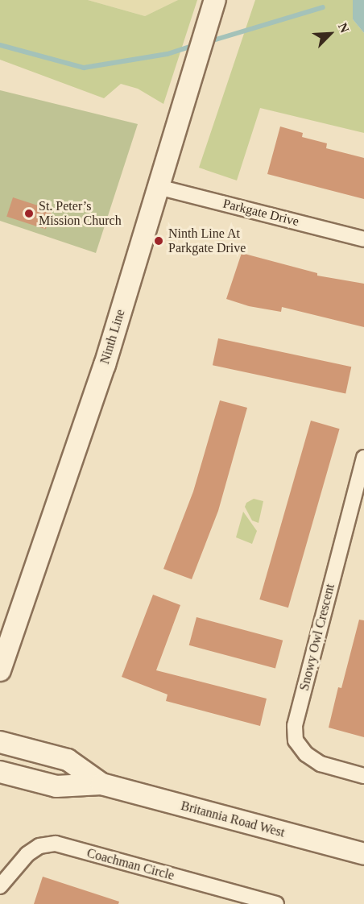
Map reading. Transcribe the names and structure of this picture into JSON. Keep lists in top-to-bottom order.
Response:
{
  "streets": {
    "main road": ["Ninth Line", "Britannia Road West"],
    "street": ["Parkgate Drive", "Snowy Owl Crescent", "Coachman Circle"]
  },
  "crossings": [
    ["Parkgate Drive", "Ninth Line"]
  ],
  "places": ["St. Peter’s Mission Church", "Ninth Line At Parkgate Drive"],
  "north": "top right"
}
